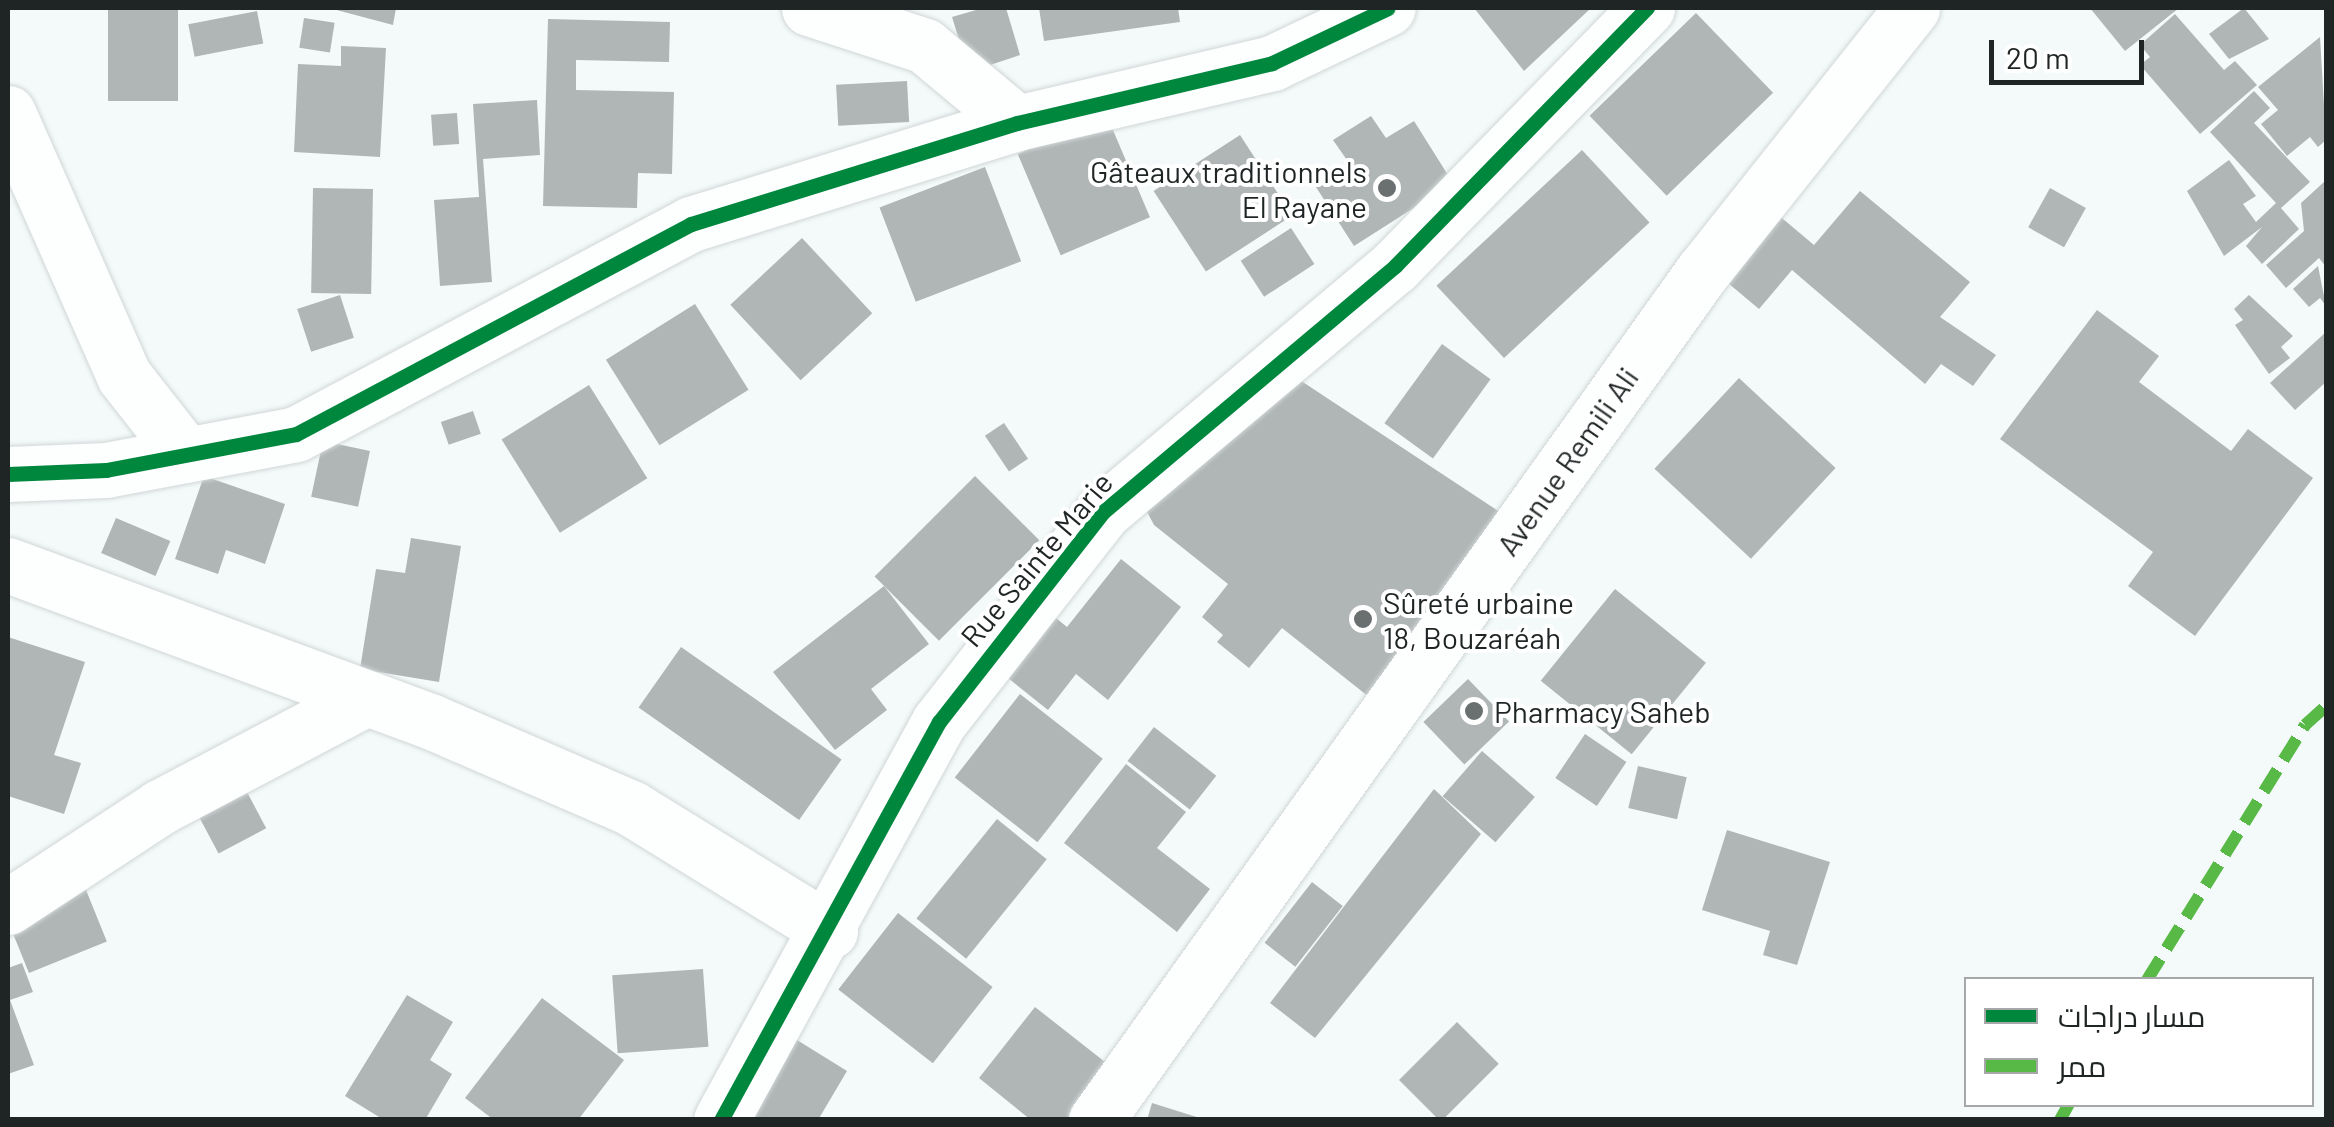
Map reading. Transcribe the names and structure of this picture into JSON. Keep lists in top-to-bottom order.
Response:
{
  "streets": {
    "street": ["Avenue Remili Ali", "Rue Sainte Marie"]
  },
  "places": ["Gâteaux traditionnels El Rayane", "Sûreté urbaine 18, Bouzaréah", "Pharmacy Saheb"],
  "legend": ["مسار دراجات", "ممر"],
  "scale_bar": "20 m"
}
